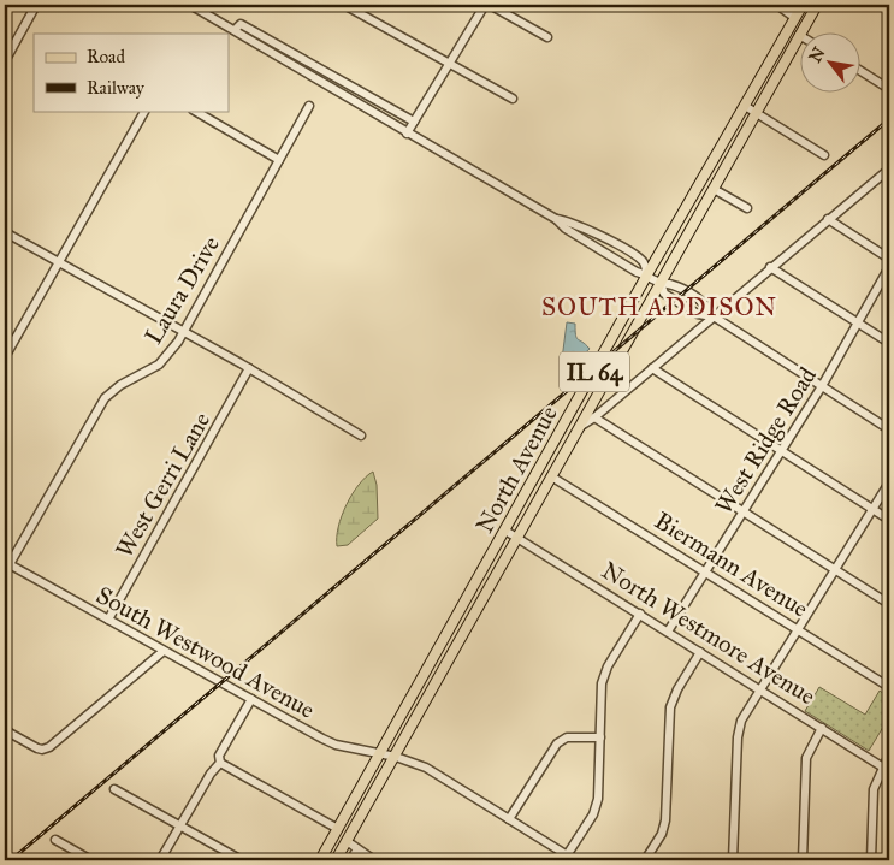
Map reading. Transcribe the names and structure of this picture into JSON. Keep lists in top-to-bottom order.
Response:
{
  "streets": {
    "main road": ["IL 64", "North Avenue"],
    "street": [
      "Laura Drive",
      "West Ridge Road",
      "West Gerri Lane",
      "Biermann Avenue",
      "North Westmore Avenue",
      "South Westwood Avenue"
    ]
  },
  "crossings": [
    ["Laura Drive", "South Westwood Avenue"],
    ["West Ridge Road", "Biermann Avenue"],
    ["West Ridge Road", "North Westmore Avenue"],
    ["North Avenue", "Biermann Avenue"],
    ["North Avenue", "North Westmore Avenue"],
    ["North Avenue", "South Westwood Avenue"],
    ["West Gerri Lane", "South Westwood Avenue"]
  ],
  "districts": ["SOUTH ADDISON"],
  "legend": ["Road", "Railway"],
  "north": "top left"
}
